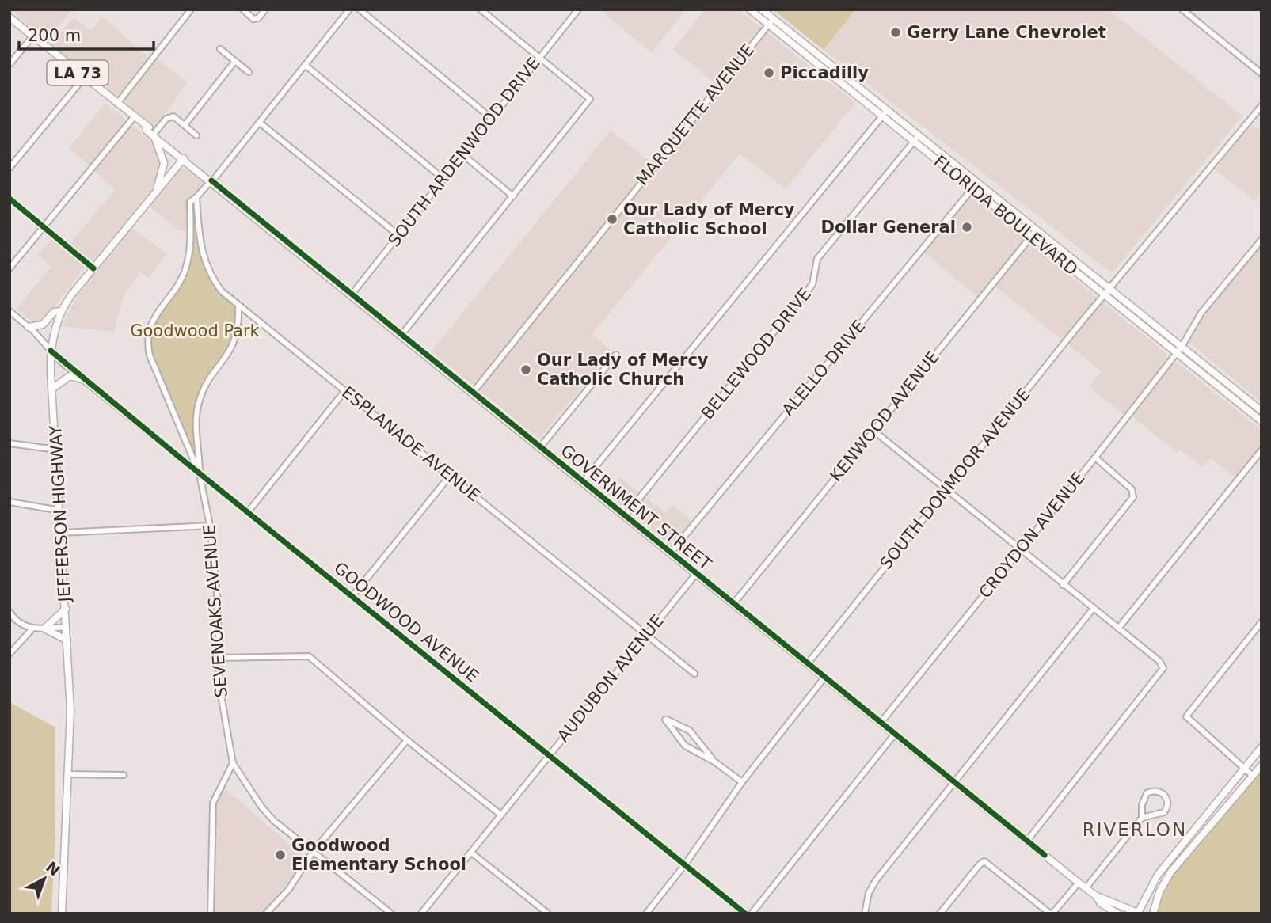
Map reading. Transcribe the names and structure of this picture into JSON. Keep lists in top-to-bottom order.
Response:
{
  "streets": {
    "main road": [
      "LA 73",
      "FLORIDA BOULEVARD",
      "GOVERNMENT STREET",
      "JEFFERSON HIGHWAY"
    ],
    "street": [
      "MARQUETTE AVENUE",
      "SOUTH ARDENWOOD DRIVE",
      "BELLEWOOD DRIVE",
      "ALELLO DRIVE",
      "KENWOOD AVENUE",
      "ESPLANADE AVENUE",
      "SOUTH DONMOOR AVENUE",
      "CROYDON AVENUE",
      "SEVENOAKS AVENUE",
      "GOODWOOD AVENUE",
      "AUDUBON AVENUE"
    ]
  },
  "crossings": [
    ["MARQUETTE AVENUE", "FLORIDA BOULEVARD"],
    ["MARQUETTE AVENUE", "GOVERNMENT STREET"],
    ["SOUTH ARDENWOOD DRIVE", "GOVERNMENT STREET"],
    ["FLORIDA BOULEVARD", "BELLEWOOD DRIVE"],
    ["FLORIDA BOULEVARD", "ALELLO DRIVE"],
    ["FLORIDA BOULEVARD", "KENWOOD AVENUE"],
    ["FLORIDA BOULEVARD", "SOUTH DONMOOR AVENUE"],
    ["FLORIDA BOULEVARD", "CROYDON AVENUE"],
    ["BELLEWOOD DRIVE", "GOVERNMENT STREET"],
    ["ALELLO DRIVE", "GOVERNMENT STREET"],
    ["KENWOOD AVENUE", "GOVERNMENT STREET"],
    ["ESPLANADE AVENUE", "SEVENOAKS AVENUE"],
    ["ESPLANADE AVENUE", "AUDUBON AVENUE"],
    ["SOUTH DONMOOR AVENUE", "GOVERNMENT STREET"],
    ["GOVERNMENT STREET", "JEFFERSON HIGHWAY"],
    ["GOVERNMENT STREET", "CROYDON AVENUE"],
    ["GOVERNMENT STREET", "AUDUBON AVENUE"],
    ["JEFFERSON HIGHWAY", "GOODWOOD AVENUE"],
    ["SEVENOAKS AVENUE", "GOODWOOD AVENUE"],
    ["GOODWOOD AVENUE", "AUDUBON AVENUE"]
  ],
  "districts": ["RIVERLON"],
  "parks": ["Goodwood Park"],
  "places": [
    "Gerry Lane Chevrolet",
    "Piccadilly",
    "Our Lady of Mercy Catholic School",
    "Dollar General",
    "Our Lady of Mercy Catholic Church",
    "Goodwood Elementary School"
  ],
  "scale_bar": "200 m",
  "north": "top right"
}
